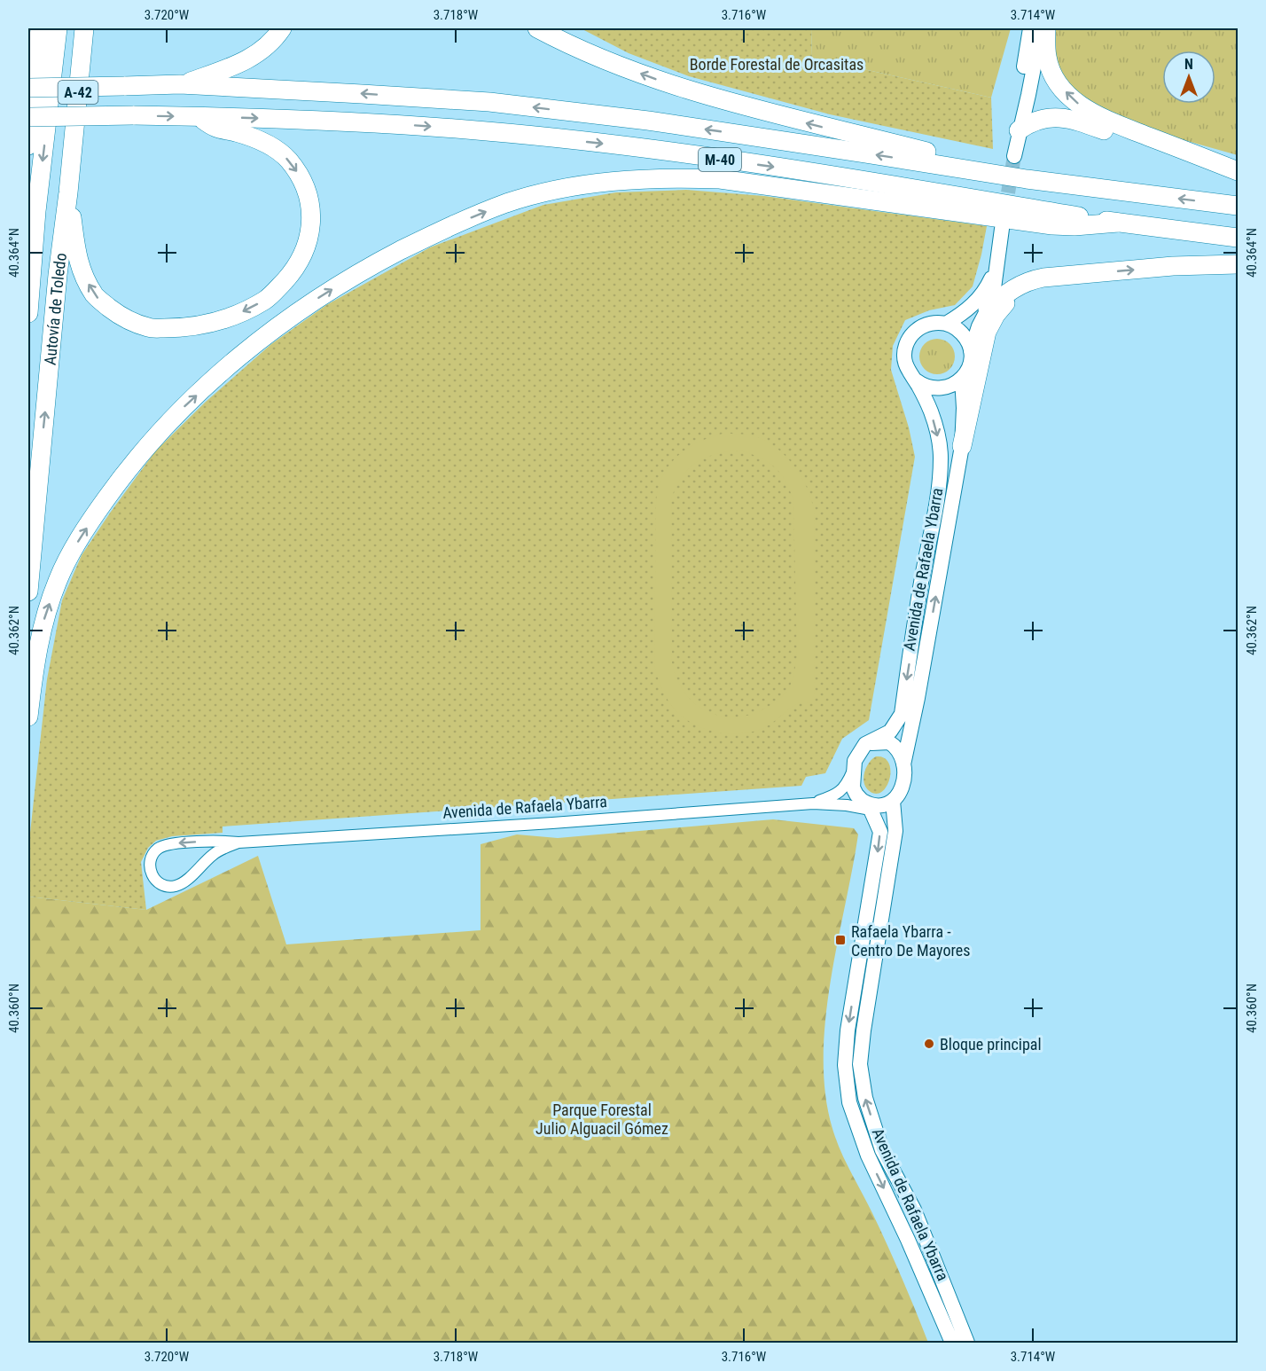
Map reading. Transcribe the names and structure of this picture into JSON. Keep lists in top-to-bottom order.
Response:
{
  "streets": {
    "highway": ["A-42", "M-40", "Autovía de Toledo"],
    "main road": ["Avenida de Rafaela Ybarra"]
  },
  "parks": ["Borde Forestal de Orcasitas", "Parque Forestal Julio Alguacil Gómez"],
  "places": {
    "transit": ["Rafaela Ybarra - Centro De Mayores"],
    "other": ["Bloque principal"]
  },
  "north": "top",
  "coordinates": [
    "3.720°W",
    "3.718°W",
    "3.716°W",
    "3.714°W",
    "40.364°N",
    "40.362°N",
    "40.360°N"
  ]
}
